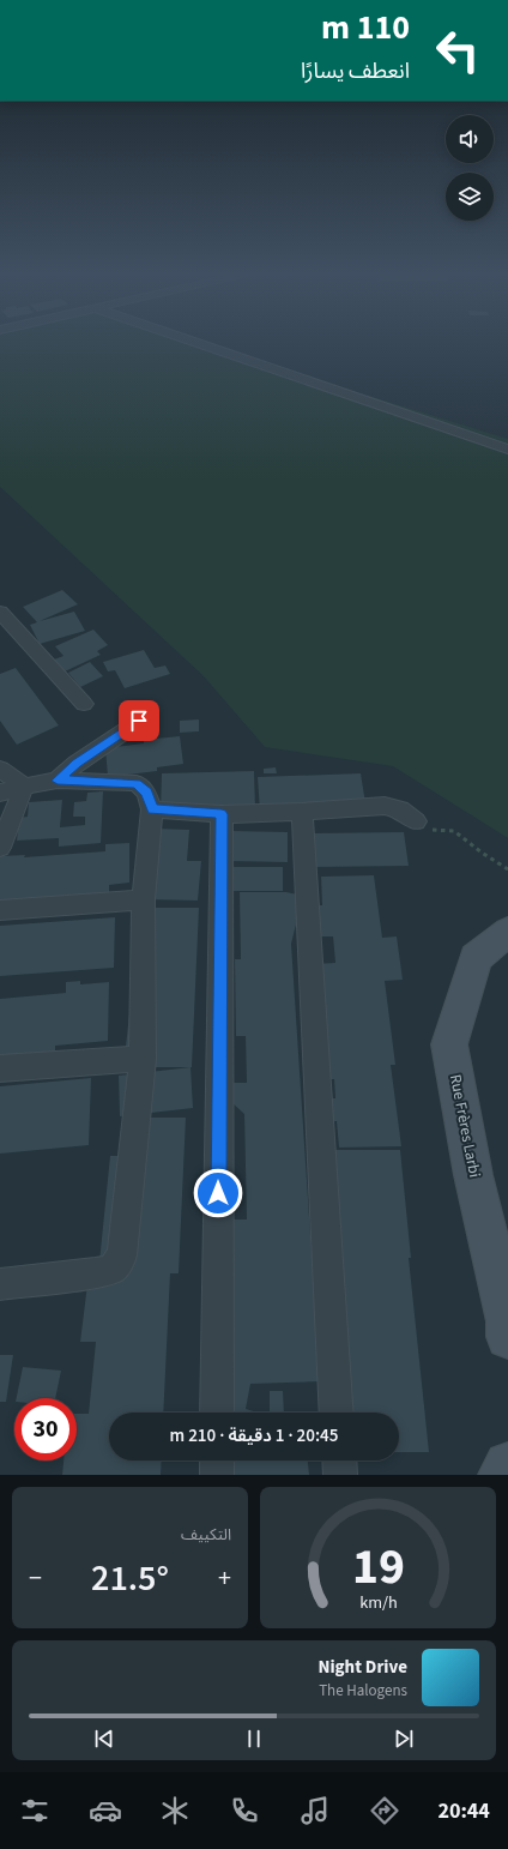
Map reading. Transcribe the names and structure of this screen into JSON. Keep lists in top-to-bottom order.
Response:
{
  "streets": {
    "main road": ["Rue Frères Larbi"]
  },
  "page": {
    "turn": ["110 m", "انعطف يسارًا"],
    "limit": "30",
    "trip": "20:45 · 1 دقيقة · 210 m",
    "tile": "التكييف",
    "heat": ["−", "21.5°", "+"],
    "song": ["Night Drive", "The Halogens"],
    "tabs": "20:44",
    "gauge": ["19", "km/h"]
  }
}
